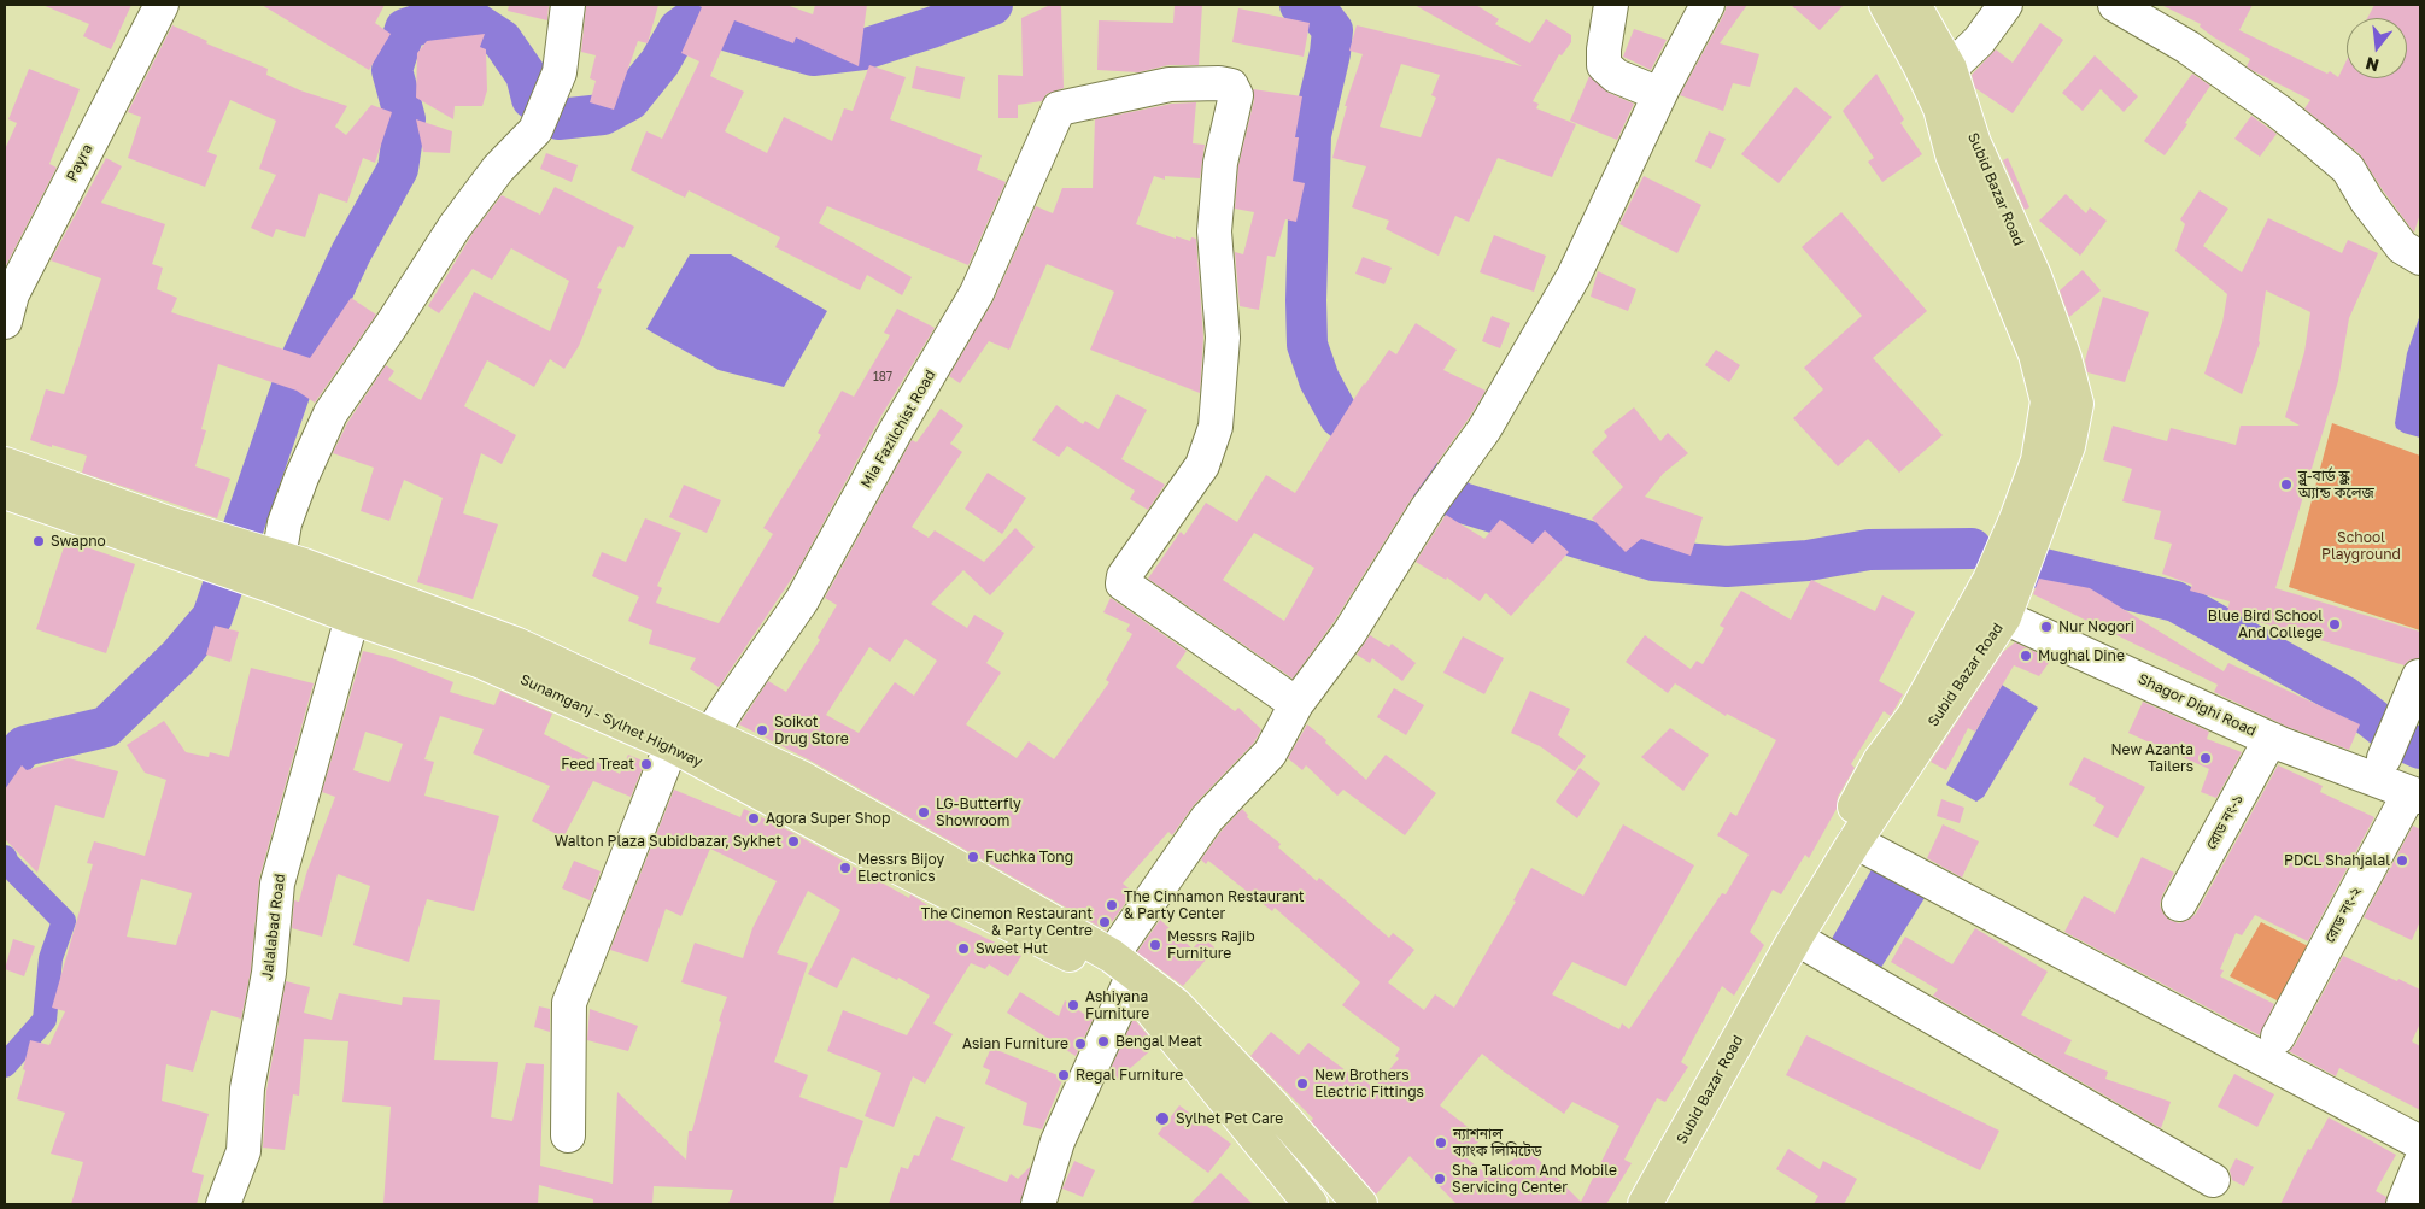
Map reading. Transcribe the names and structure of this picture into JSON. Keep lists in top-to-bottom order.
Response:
{
  "streets": {
    "main road": ["Subid Bazar Road", "Sunamganj - Sylhet Highway"],
    "street": [
      "Payra",
      "Mia Fazilchist Road",
      "Shagor Dighi Road",
      "রোড নং-১",
      "রোড নং-২",
      "Jalalabad Road"
    ]
  },
  "crossings": [
    ["Subid Bazar Road", "Shagor Dighi Road"],
    ["Mia Fazilchist Road", "Sunamganj - Sylhet Highway"],
    ["Shagor Dighi Road", "রোড নং-১"],
    ["Shagor Dighi Road", "রোড নং-২"],
    ["Sunamganj - Sylhet Highway", "Jalalabad Road"]
  ],
  "parks": ["School Playground"],
  "places": [
    "ব্লু-বার্ড স্কুল অ্যান্ড কলেজ",
    "Swapno",
    "Blue Bird School And College",
    "Nur Nogori",
    "Mughal Dine",
    "Soikot Drug Store",
    "New Azanta Tailers",
    "Feed Treat",
    "LG-Butterfly Showroom",
    "Agora Super Shop",
    "Walton Plaza Subidbazar, Sykhet",
    "Fuchka Tong",
    "PDCL Shahjalal",
    "Messrs Bijoy Electronics",
    "The Cinnamon Restaurant & Party Center",
    "The Cinemon Restaurant & Party Centre",
    "Messrs Rajib Furniture",
    "Sweet Hut",
    "Ashiyana Furniture",
    "Bengal Meat",
    "Asian Furniture",
    "Regal Furniture",
    "New Brothers Electric Fittings",
    "Sylhet Pet Care",
    "ন্যাশনাল ব্যাংক লিমিটেড",
    "Sha Talicom And Mobile Servicing Center"
  ],
  "house_numbers": ["187"],
  "north": "bottom"
}
